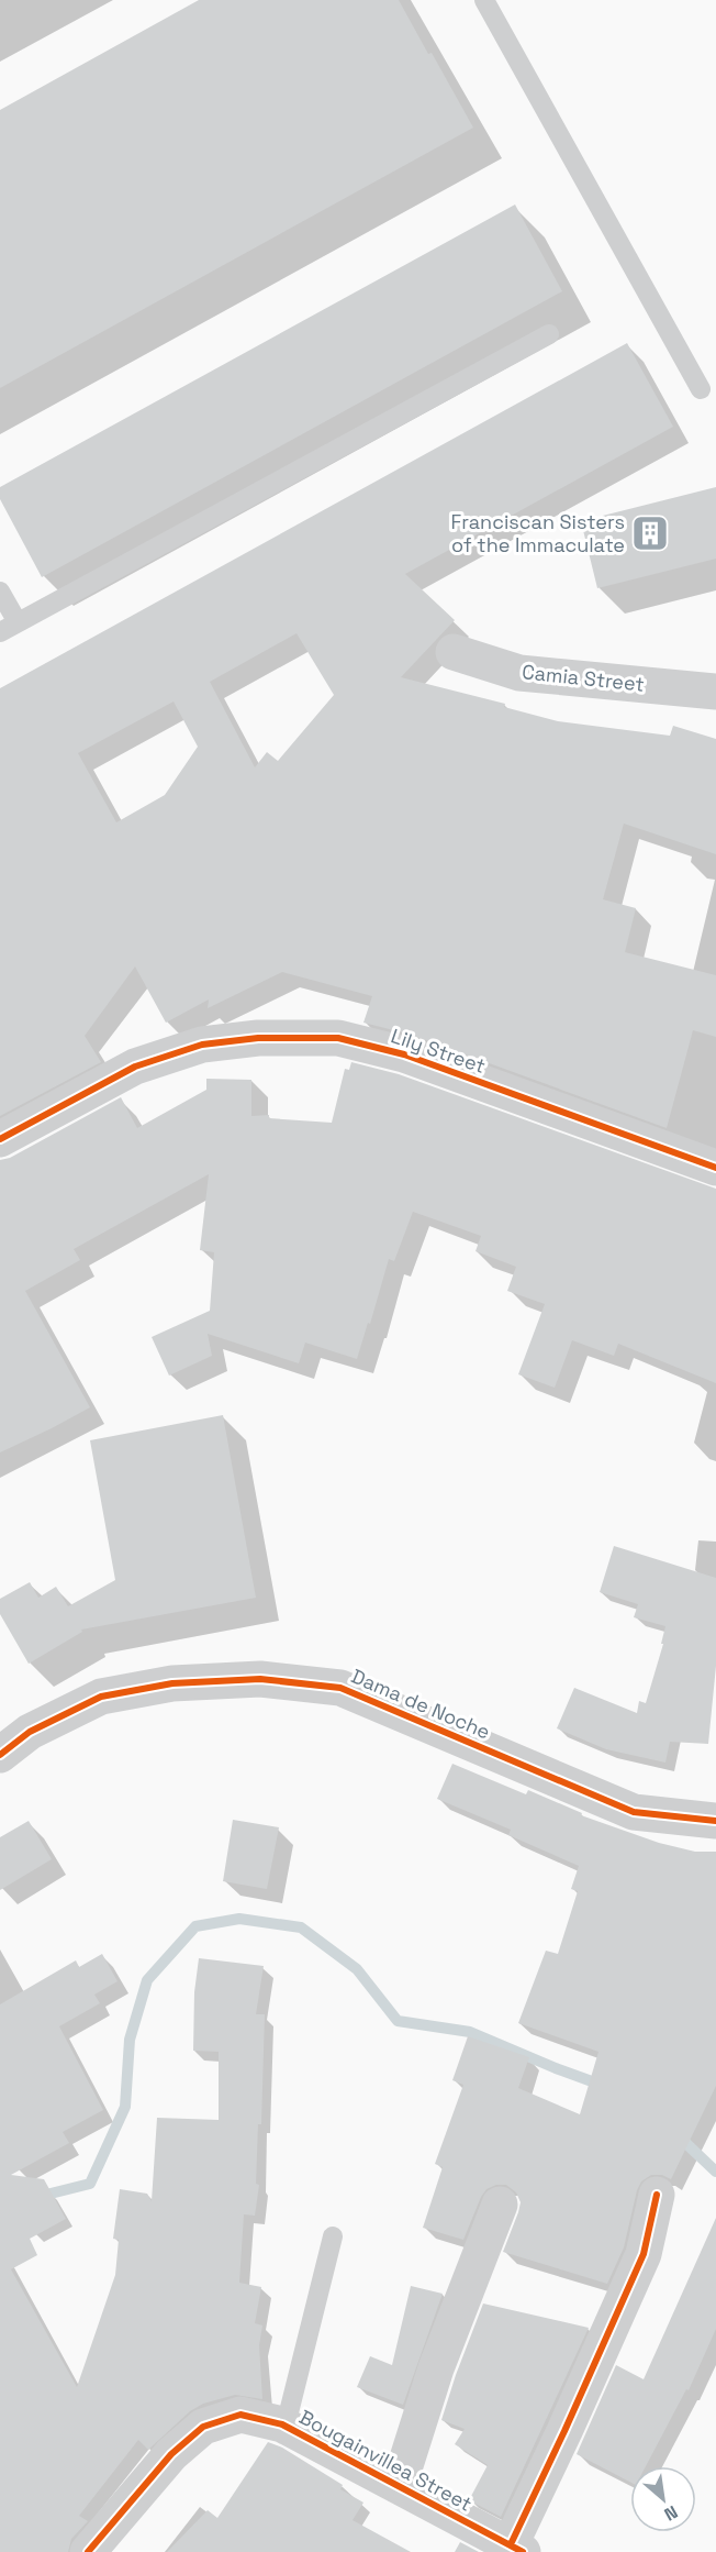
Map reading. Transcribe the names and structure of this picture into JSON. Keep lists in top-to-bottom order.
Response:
{
  "streets": {
    "street": [
      "Camia Street",
      "Lily Street",
      "Dama de Noche",
      "Bougainvillea Street"
    ]
  },
  "places": {
    "building": ["Franciscan Sisters of the Immaculate"]
  },
  "north": "bottom right"
}
